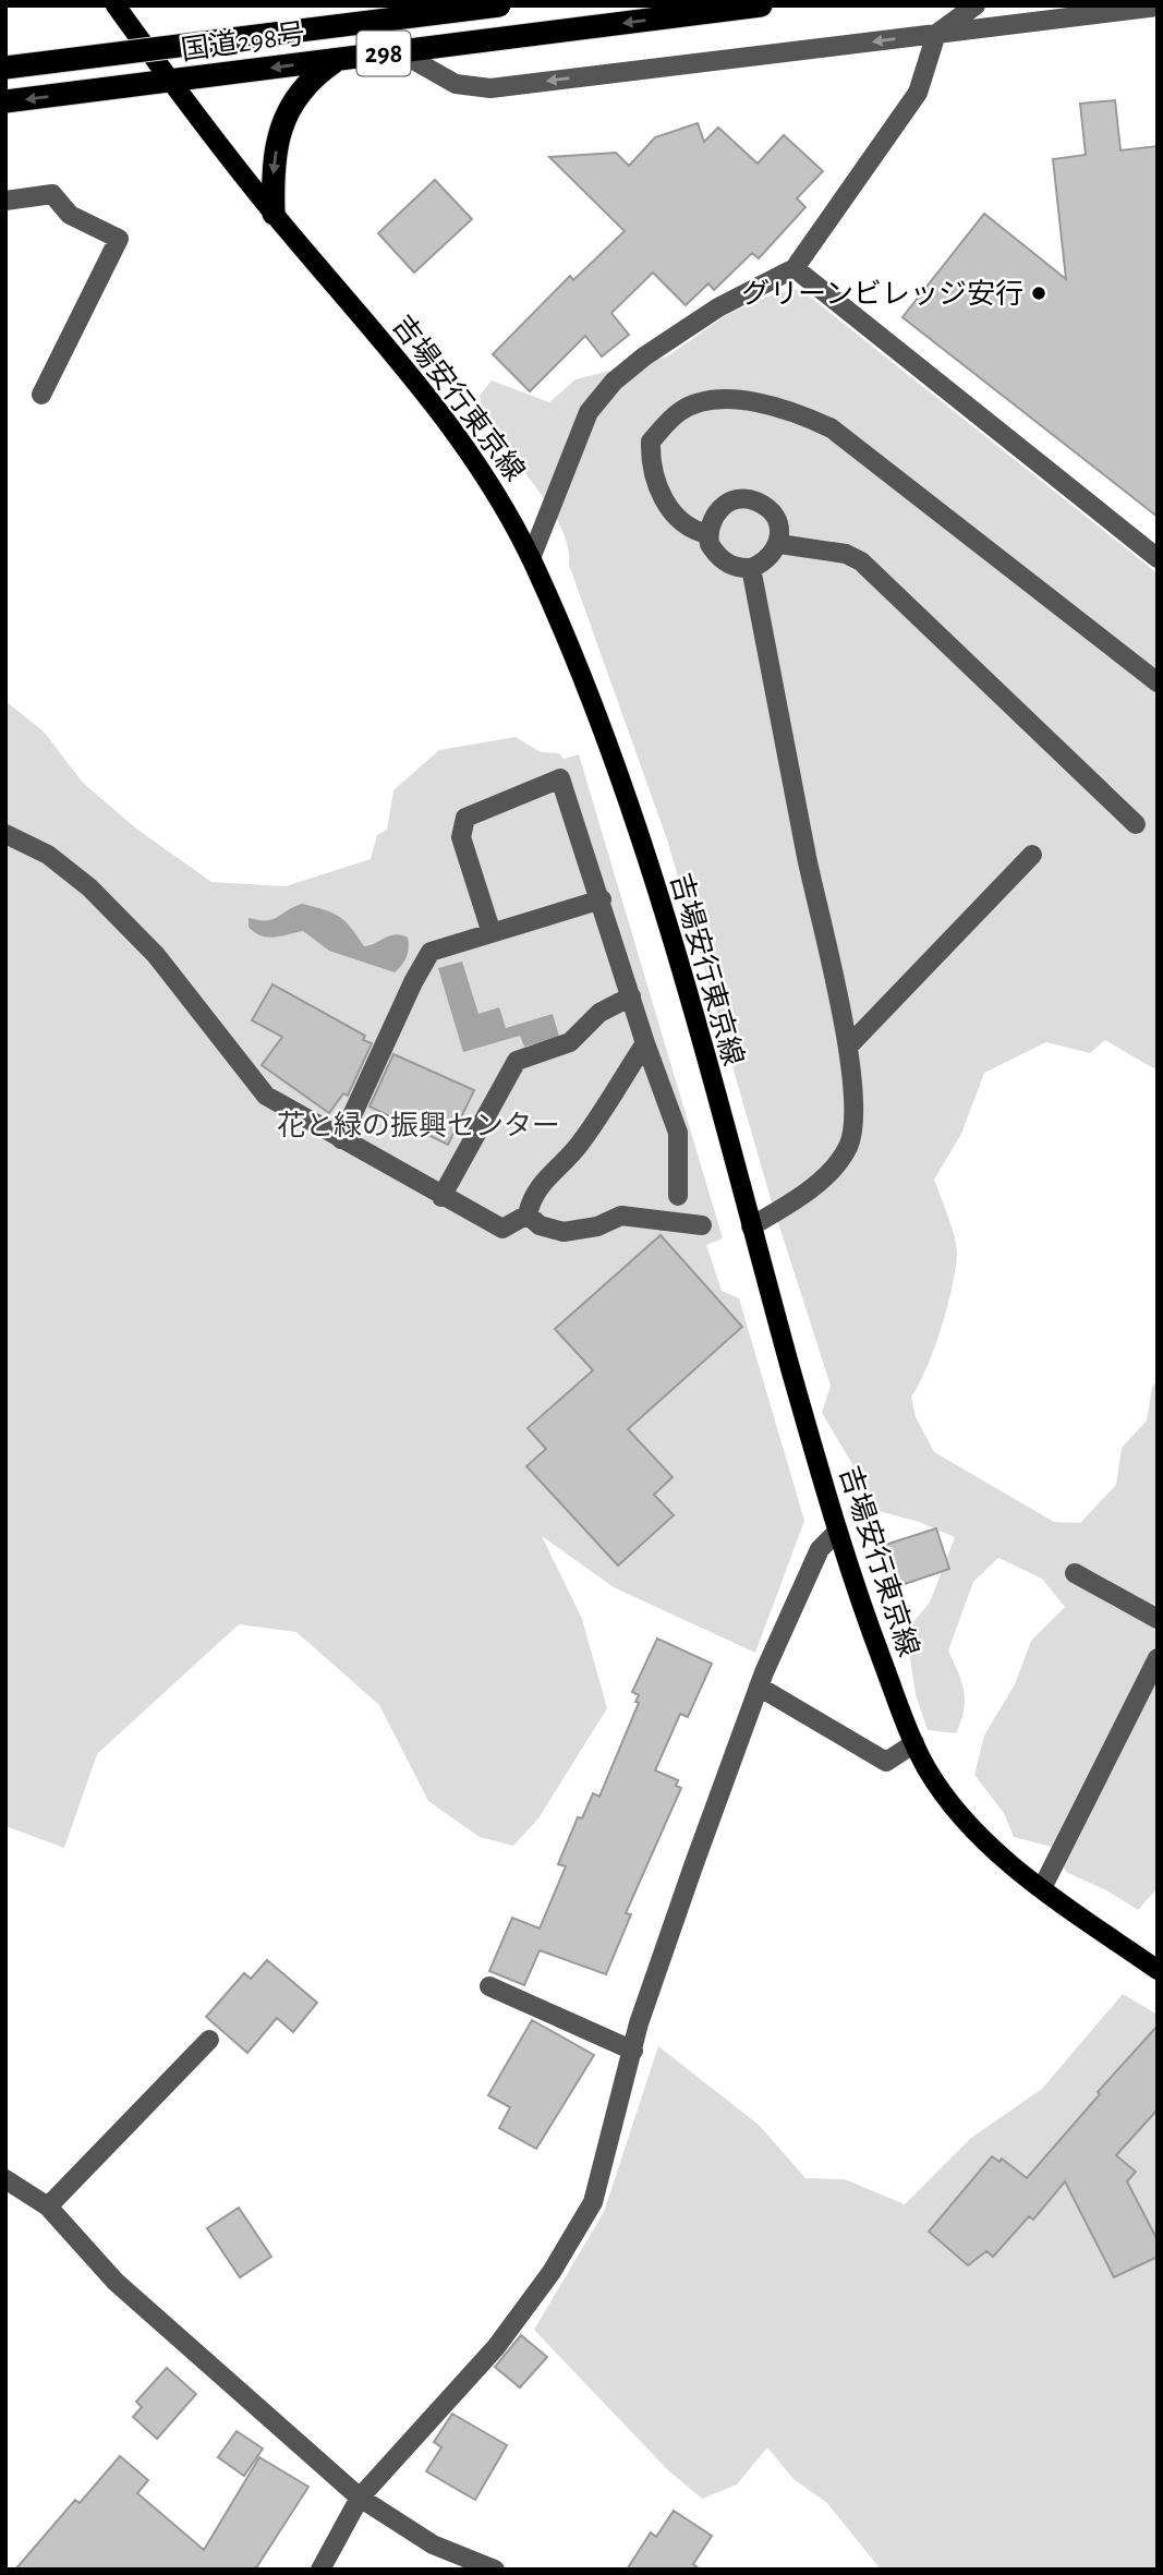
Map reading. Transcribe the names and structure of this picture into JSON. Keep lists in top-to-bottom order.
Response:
{
  "streets": {
    "highway": ["国道298号", "298"],
    "main road": ["吉場安行東京線"]
  },
  "crossings": [
    ["国道298号", "吉場安行東京線"]
  ],
  "parks": ["花と緑の振興センター"],
  "places": ["グリーンビレッジ安行"]
}
